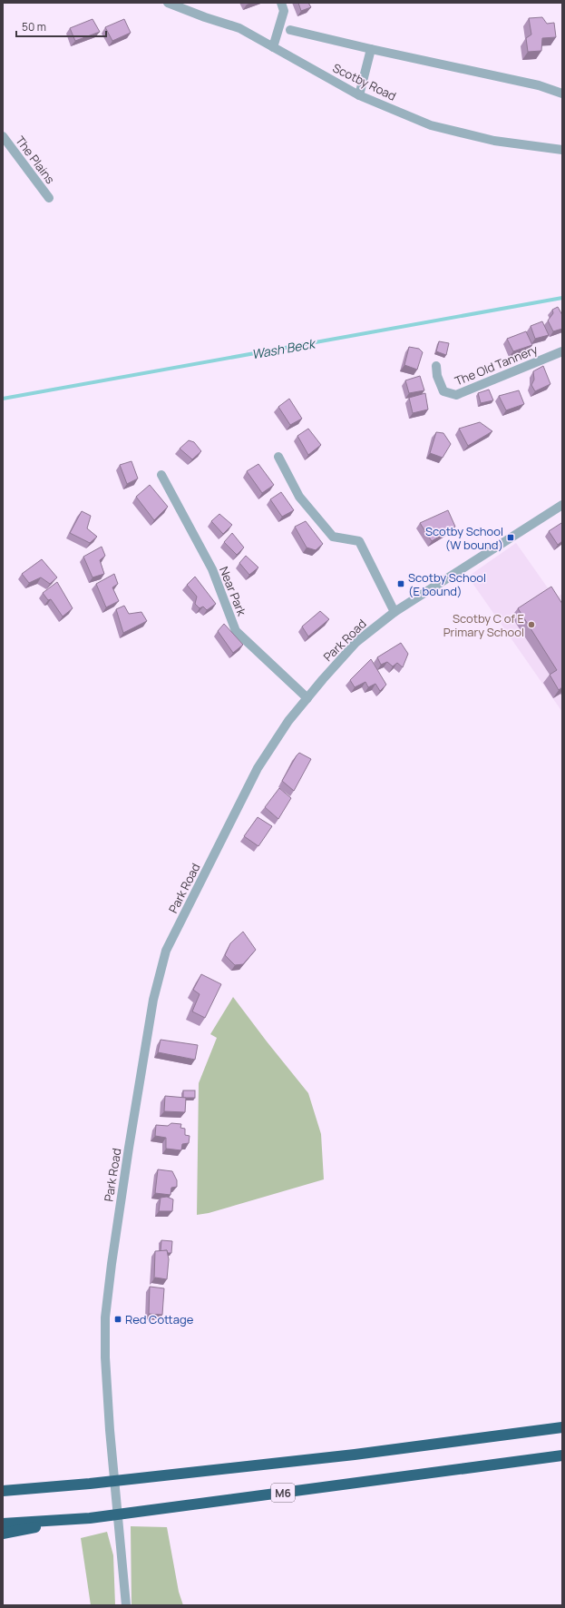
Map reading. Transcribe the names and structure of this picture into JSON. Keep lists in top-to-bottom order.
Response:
{
  "streets": {
    "highway": ["M6"],
    "street": [
      "Scotby Road",
      "The Plains",
      "The Old Tannery",
      "Near Park",
      "Park Road"
    ]
  },
  "crossings": [
    ["Near Park", "Park Road"]
  ],
  "water": ["Wash Beck"],
  "places": {
    "transit": ["Scotby School (W bound)", "Scotby School (E bound)", "Red Cottage"],
    "other": ["Scotby C of E Primary School"]
  },
  "scale_bar": "50 m"
}
